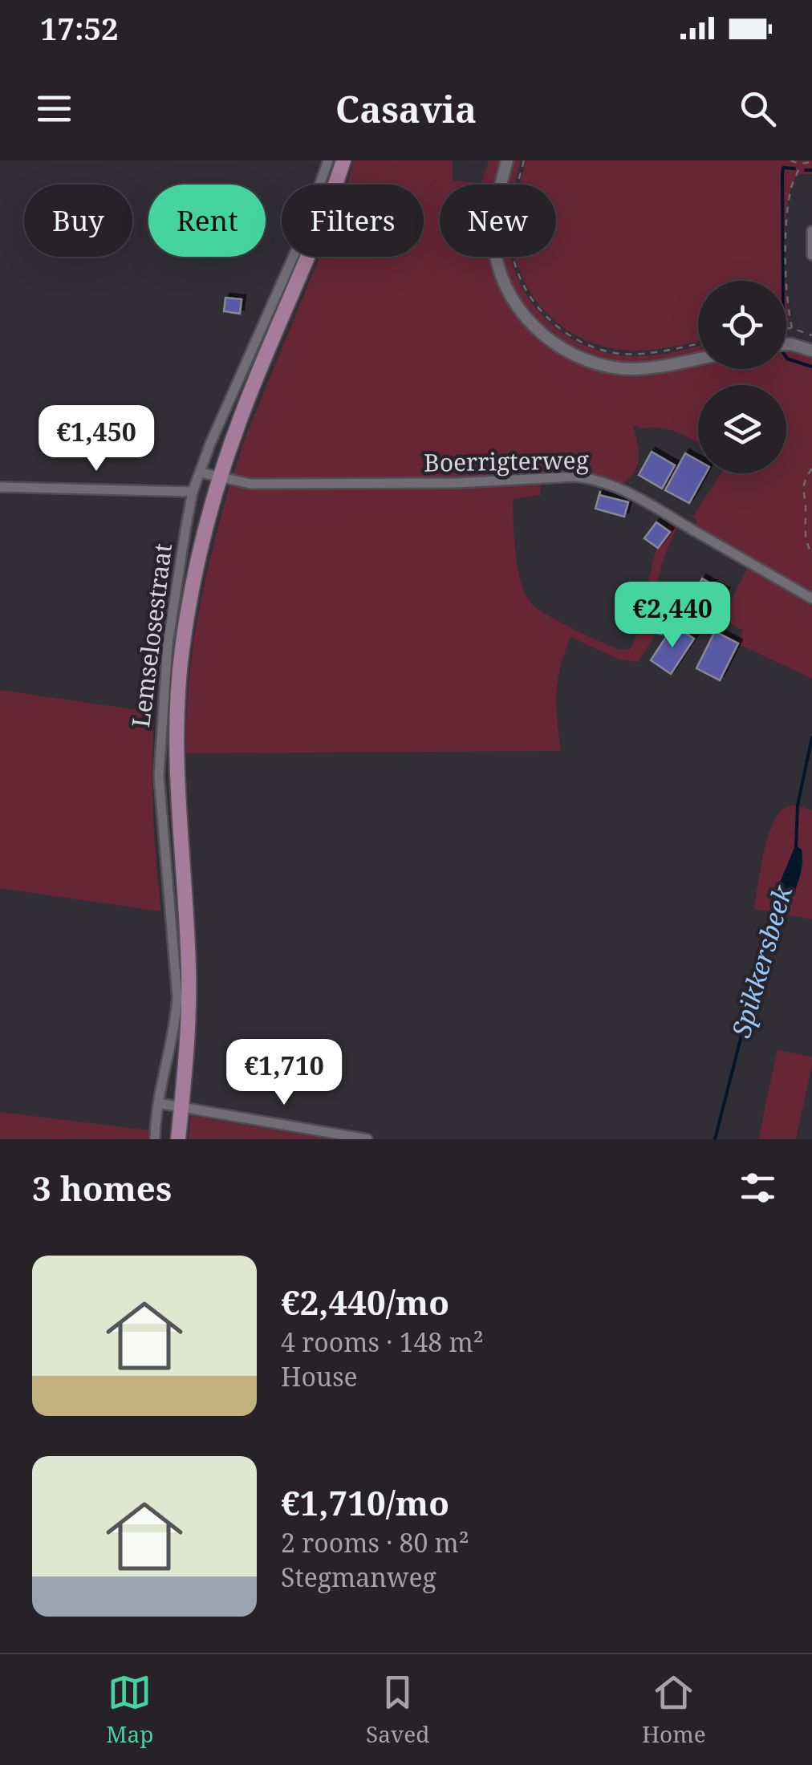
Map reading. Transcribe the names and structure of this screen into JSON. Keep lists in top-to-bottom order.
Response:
{
  "streets": {
    "street": ["Boerrigterweg", "Lemselosestraat"]
  },
  "crossings": [
    ["Boerrigterweg", "Lemselosestraat"]
  ],
  "water": ["Spikkersbeek"],
  "page": {
    "status": "17:52",
    "header": "Casavia",
    "chip": [
      "Buy",
      "Rent",
      "Filters",
      "New"
    ],
    "price": ["€1,450", "€2,440", "€1,710"],
    "heading": "3 homes",
    "list": [
      {
        "name": "€2,440/mo",
        "note": "4 rooms · 148 m² · House"
      },
      {
        "name": "€1,710/mo",
        "note": "2 rooms · 80 m² · Stegmanweg"
      }
    ],
    "tabs": ["Map", "Saved", "Home"]
  }
}
